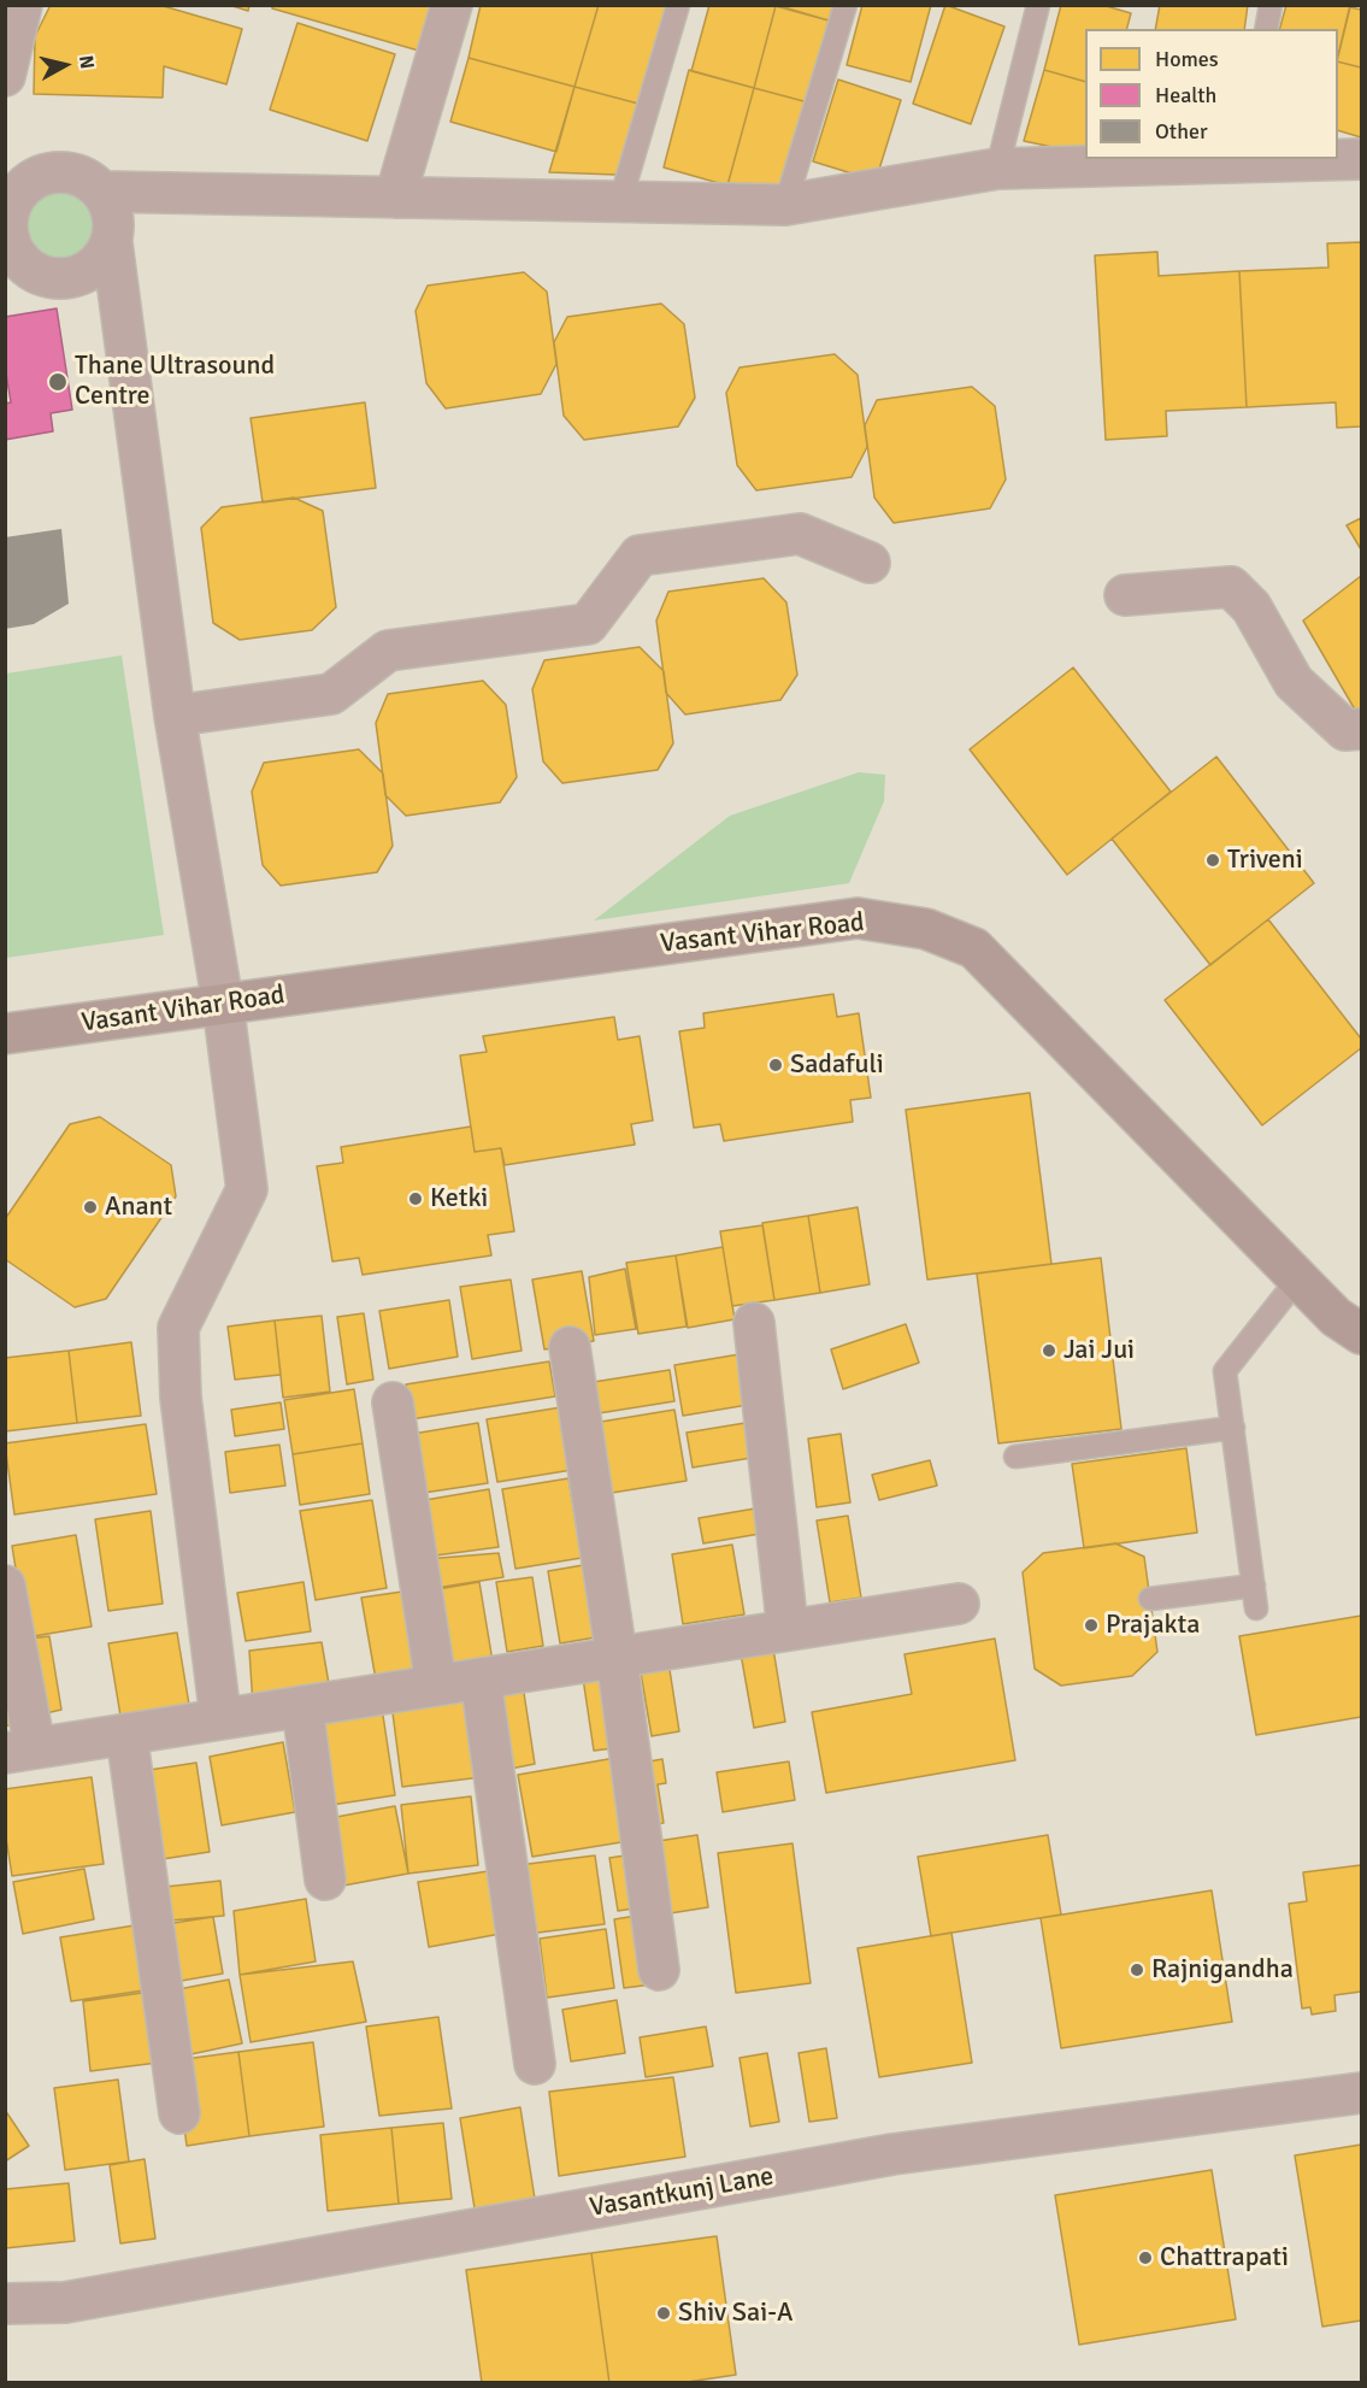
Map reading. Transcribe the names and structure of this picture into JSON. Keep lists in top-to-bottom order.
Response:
{
  "streets": {
    "street": ["Vasant Vihar Road", "Vasantkunj Lane"]
  },
  "places": [
    "Thane Ultrasound Centre",
    "Triveni",
    "Sadafuli",
    "Ketki",
    "Anant",
    "Jai Jui",
    "Prajakta",
    "Rajnigandha",
    "Chattrapati",
    "Shiv Sai-A"
  ],
  "legend": ["Homes", "Health", "Other"],
  "north": "right"
}
